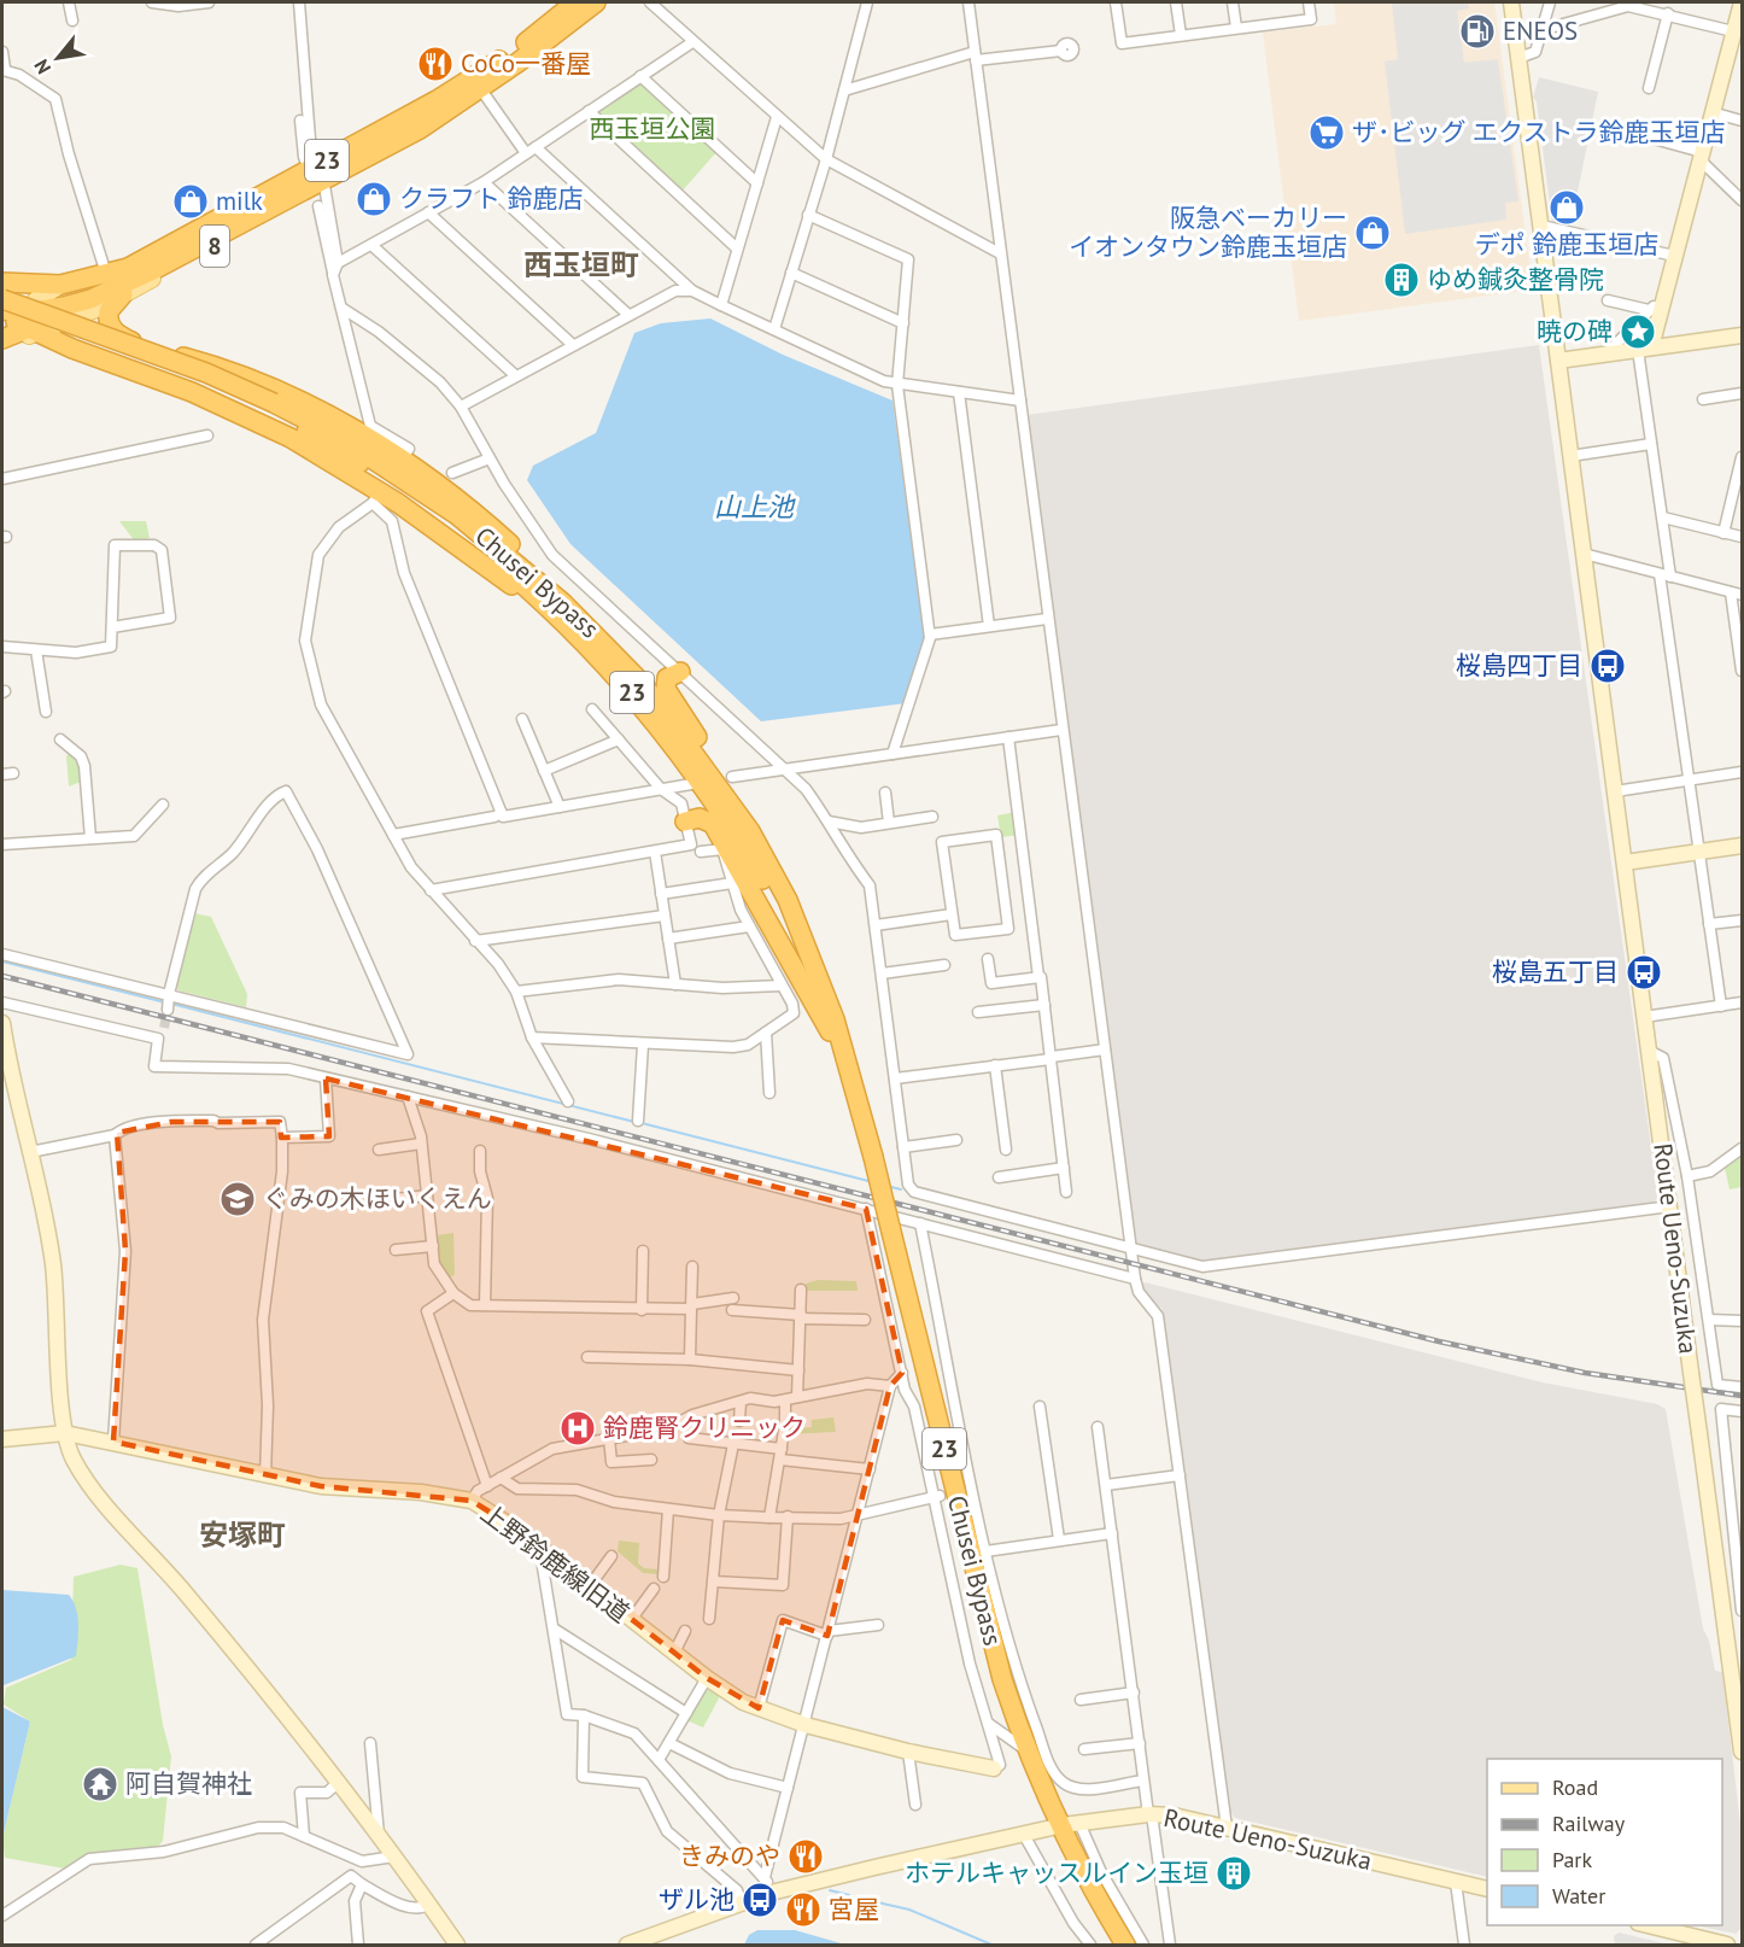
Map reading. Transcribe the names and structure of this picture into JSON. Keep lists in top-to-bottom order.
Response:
{
  "streets": {
    "highway": ["23", "Chusei Bypass"],
    "main road": ["8"],
    "street": ["Route Ueno-Suzuka", "上野鈴鹿線旧道"]
  },
  "crossings": [
    ["23", "8"],
    ["23", "Chusei Bypass"],
    ["Chusei Bypass", "Route Ueno-Suzuka"]
  ],
  "districts": ["西玉垣町", "安塚町"],
  "water": ["山上池"],
  "parks": ["西玉垣公園"],
  "places": {
    "fuel station": ["ENEOS"],
    "restaurant": ["CoCo一番屋", "きみのや", "宮屋"],
    "supermarket": ["ザ･ビッグ エクストラ鈴鹿玉垣店"],
    "shop": [
      "クラフト 鈴鹿店",
      "milk",
      "デポ 鈴鹿玉垣店",
      "阪急ベーカリー イオンタウン鈴鹿玉垣店"
    ],
    "building": ["ゆめ鍼灸整骨院", "ホテルキャッスルイン玉垣"],
    "place": ["暁の碑"],
    "bus stop": ["桜島四丁目", "桜島五丁目", "ザル池"],
    "school or university": ["ぐみの木ほいくえん"],
    "hospital": ["鈴鹿腎クリニック"],
    "temple": ["阿自賀神社"]
  },
  "legend": [
    "Road",
    "Railway",
    "Park",
    "Water"
  ],
  "north": "bottom left"
}
